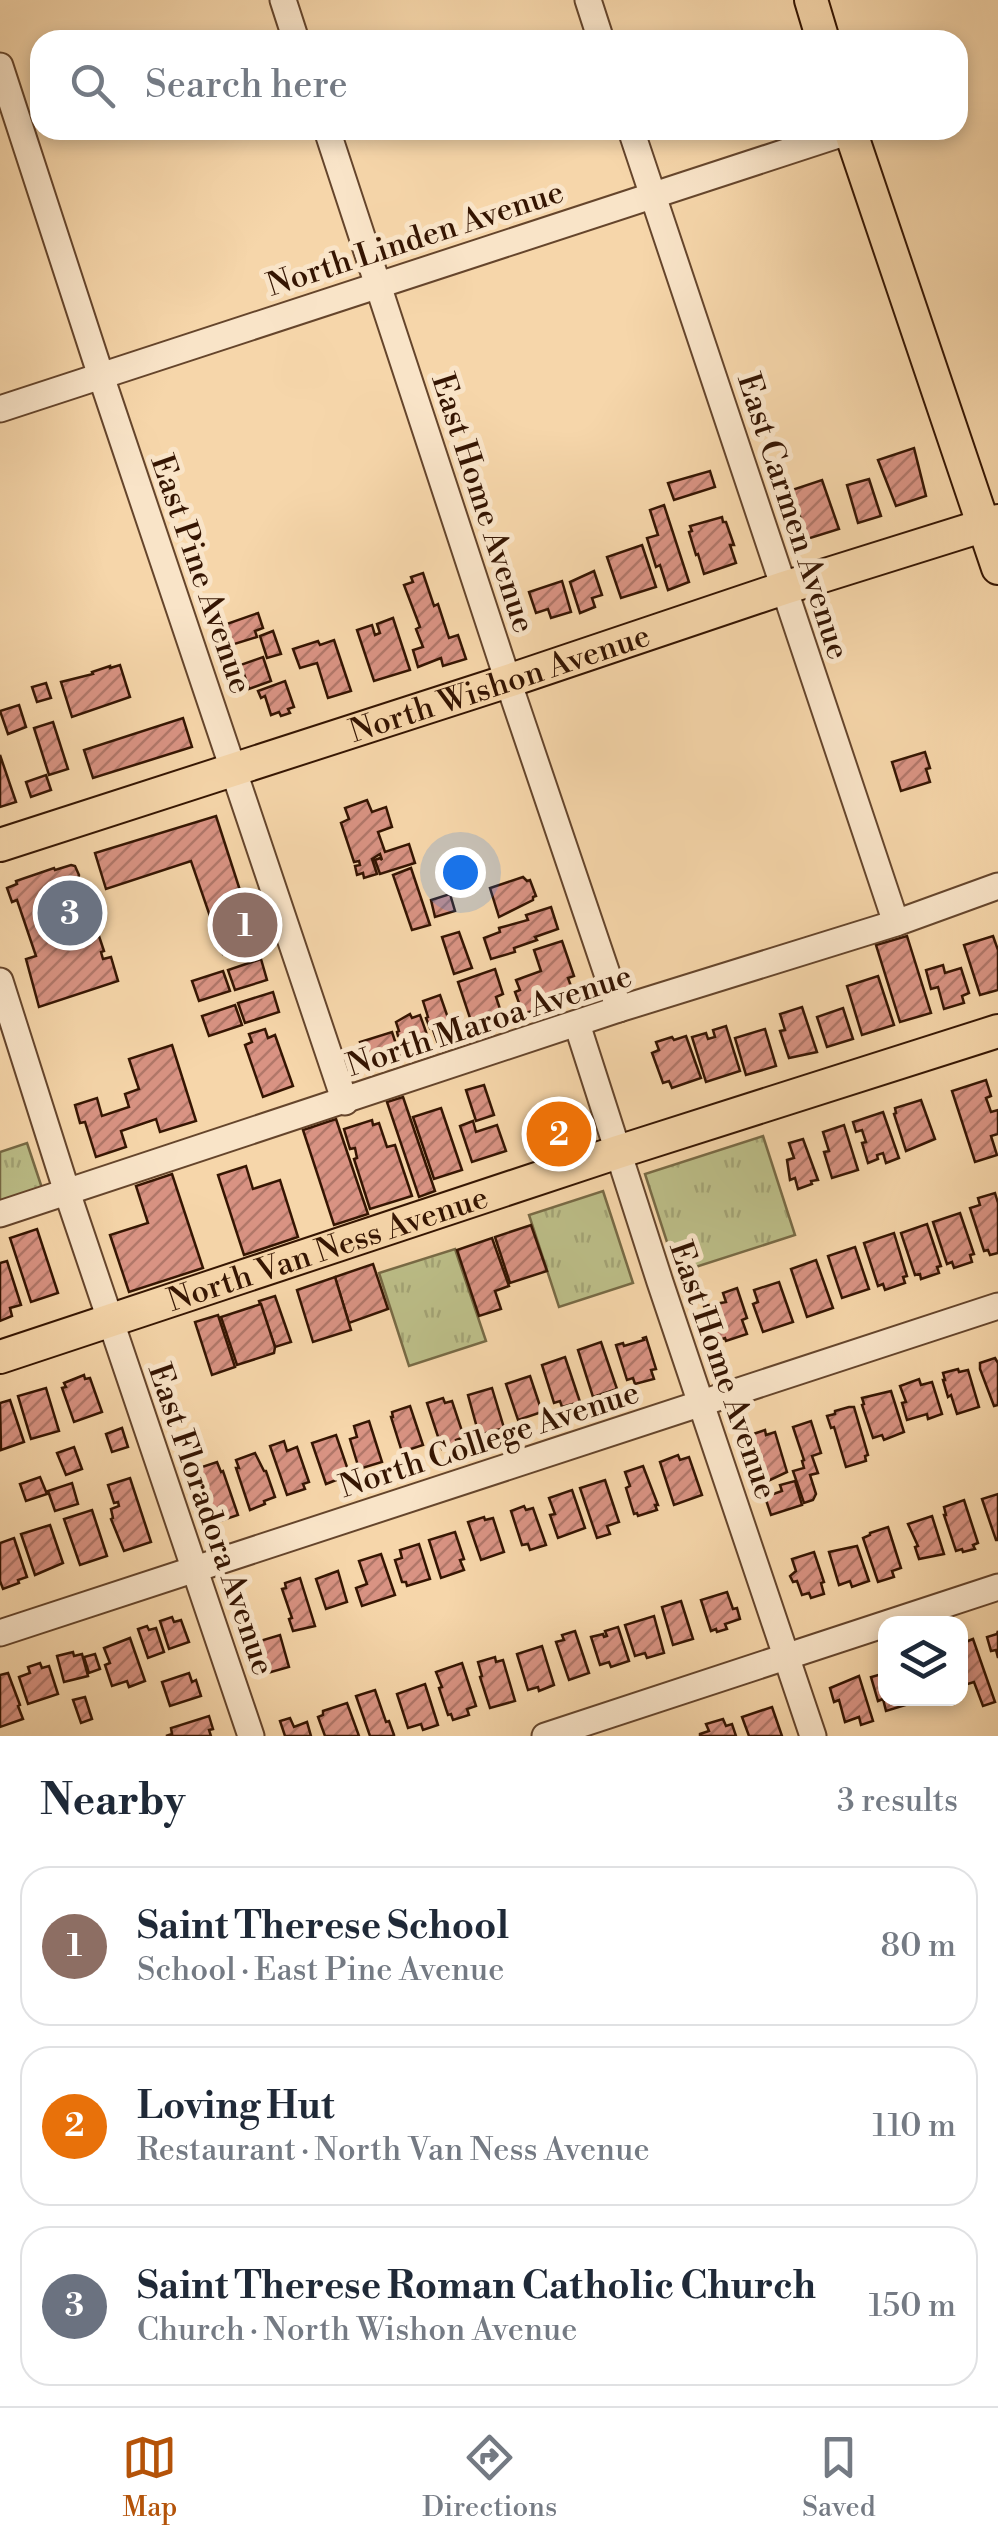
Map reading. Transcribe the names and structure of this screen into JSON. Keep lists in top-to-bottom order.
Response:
{
  "streets": {
    "main road": ["North Wishon Avenue", "North Van Ness Avenue"],
    "street": [
      "North Linden Avenue",
      "East Home Avenue",
      "East Carmen Avenue",
      "East Pine Avenue",
      "North Maroa Avenue",
      "North College Avenue",
      "East Floradora Avenue"
    ]
  },
  "crossings": [
    ["North Linden Avenue", "East Home Avenue"],
    ["North Linden Avenue", "East Carmen Avenue"],
    ["North Linden Avenue", "East Pine Avenue"],
    ["East Home Avenue", "North Wishon Avenue"],
    ["East Home Avenue", "North Maroa Avenue"],
    ["East Home Avenue", "North Van Ness Avenue"],
    ["East Home Avenue", "North College Avenue"],
    ["East Carmen Avenue", "North Wishon Avenue"],
    ["East Carmen Avenue", "North Maroa Avenue"],
    ["East Pine Avenue", "North Wishon Avenue"],
    ["East Pine Avenue", "North Maroa Avenue"],
    ["North Maroa Avenue", "East Floradora Avenue"],
    ["North Van Ness Avenue", "East Floradora Avenue"],
    ["North College Avenue", "East Floradora Avenue"]
  ],
  "page": {
    "search": "Search here",
    "pins": ["3", "1", "2"],
    "heading": ["Nearby", "3 results"],
    "list": [
      {
        "mark": "1",
        "name": "Saint Therese School",
        "note": "School · East Pine Avenue",
        "value": "80 m"
      },
      {
        "mark": "2",
        "name": "Loving Hut",
        "note": "Restaurant · North Van Ness Avenue",
        "value": "110 m"
      },
      {
        "mark": "3",
        "name": "Saint Therese Roman Catholic Church",
        "note": "Church · North Wishon Avenue",
        "value": "150 m"
      }
    ],
    "nav": ["Map", "Directions", "Saved"]
  }
}
